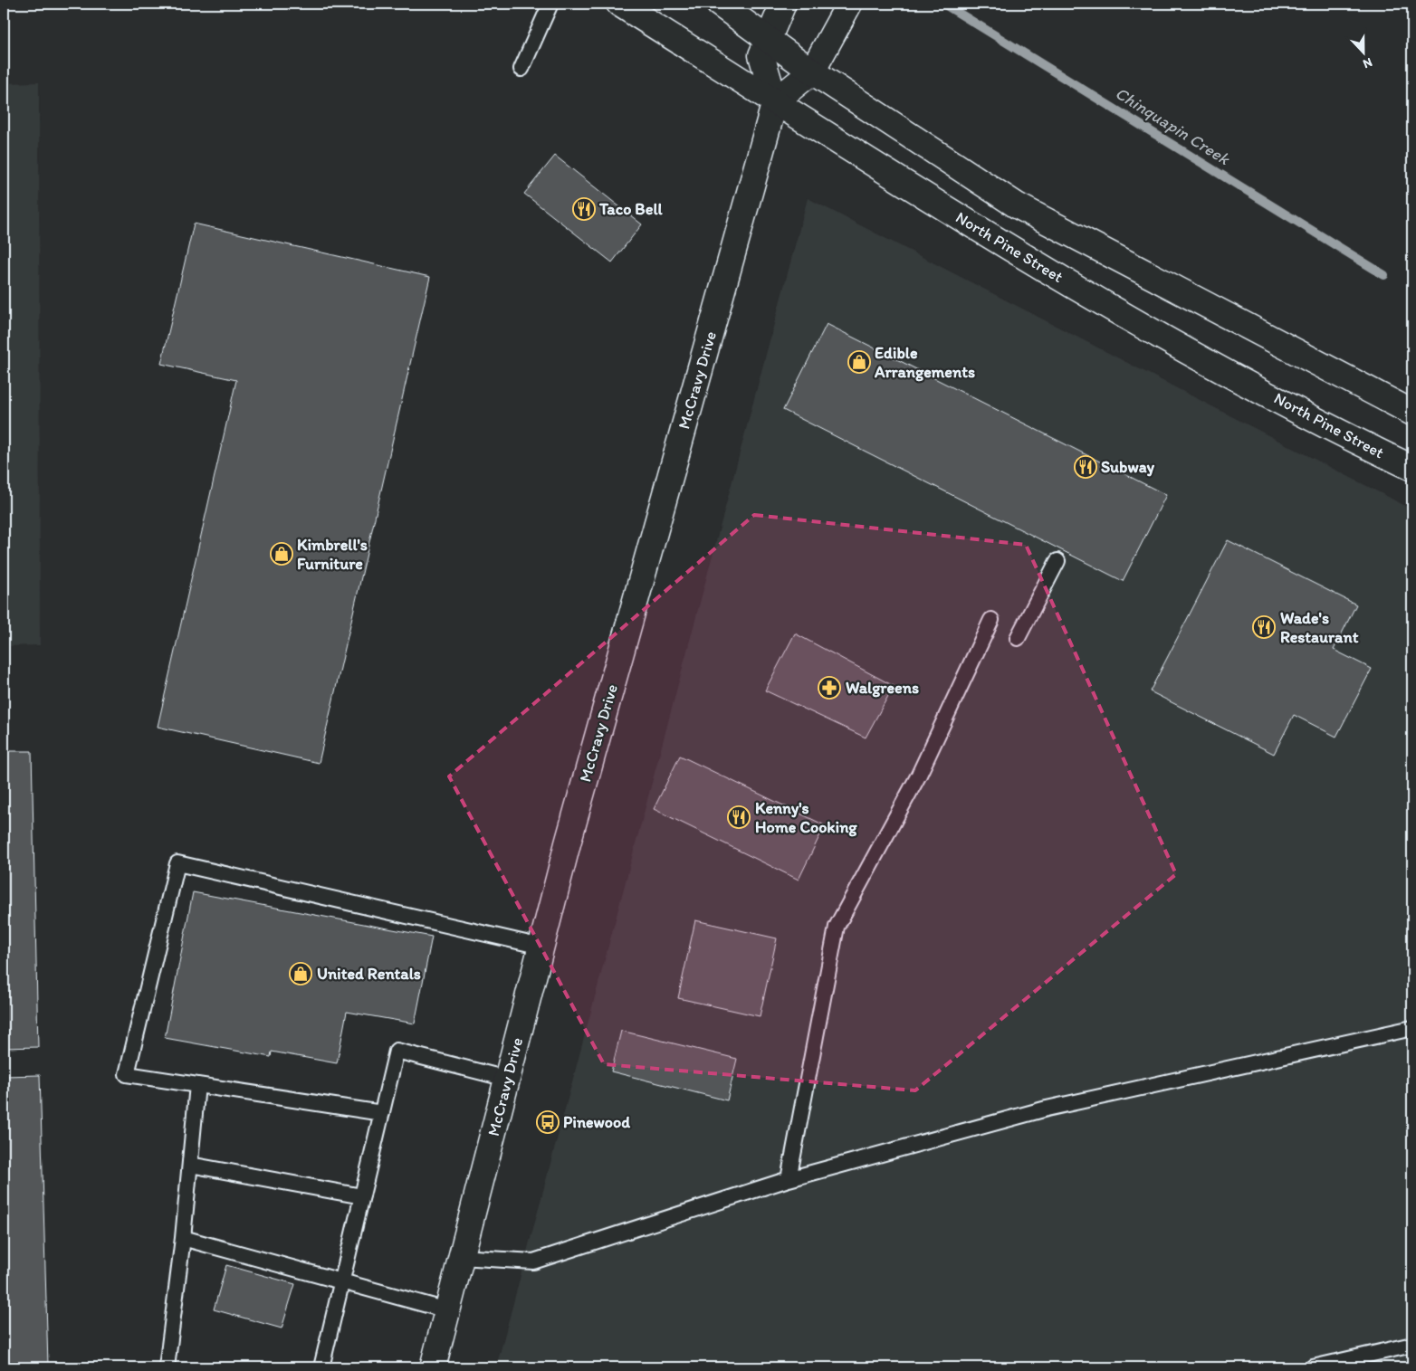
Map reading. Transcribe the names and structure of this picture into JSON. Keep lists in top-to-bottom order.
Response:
{
  "streets": {
    "main road": ["North Pine Street", "McCravy Drive"]
  },
  "crossings": [
    ["North Pine Street", "McCravy Drive"]
  ],
  "water": ["Chinquapin Creek"],
  "places": {
    "restaurant": [
      "Taco Bell",
      "Subway",
      "Wade's Restaurant",
      "Kenny's Home Cooking"
    ],
    "shop": ["Edible Arrangements", "Kimbrell's Furniture", "United Rentals"],
    "pharmacy": ["Walgreens"],
    "bus stop": ["Pinewood"]
  },
  "north": "bottom"
}
